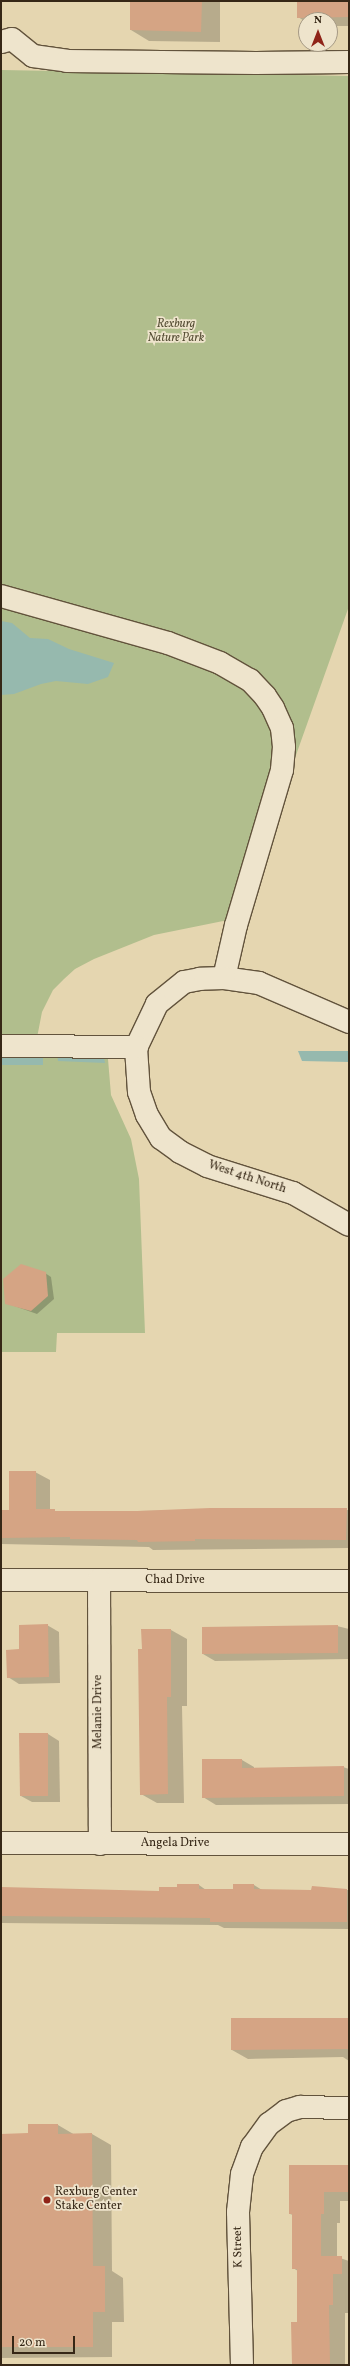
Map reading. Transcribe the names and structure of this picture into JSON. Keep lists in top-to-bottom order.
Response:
{
  "streets": {
    "street": [
      "West 4th North",
      "Chad Drive",
      "Melanie Drive",
      "Angela Drive",
      "K Street"
    ]
  },
  "crossings": [
    ["Chad Drive", "Melanie Drive"],
    ["Melanie Drive", "Angela Drive"]
  ],
  "parks": ["Rexburg Nature Park"],
  "places": ["Rexburg Center Stake Center"],
  "scale_bar": "20 m",
  "north": "top"
}
